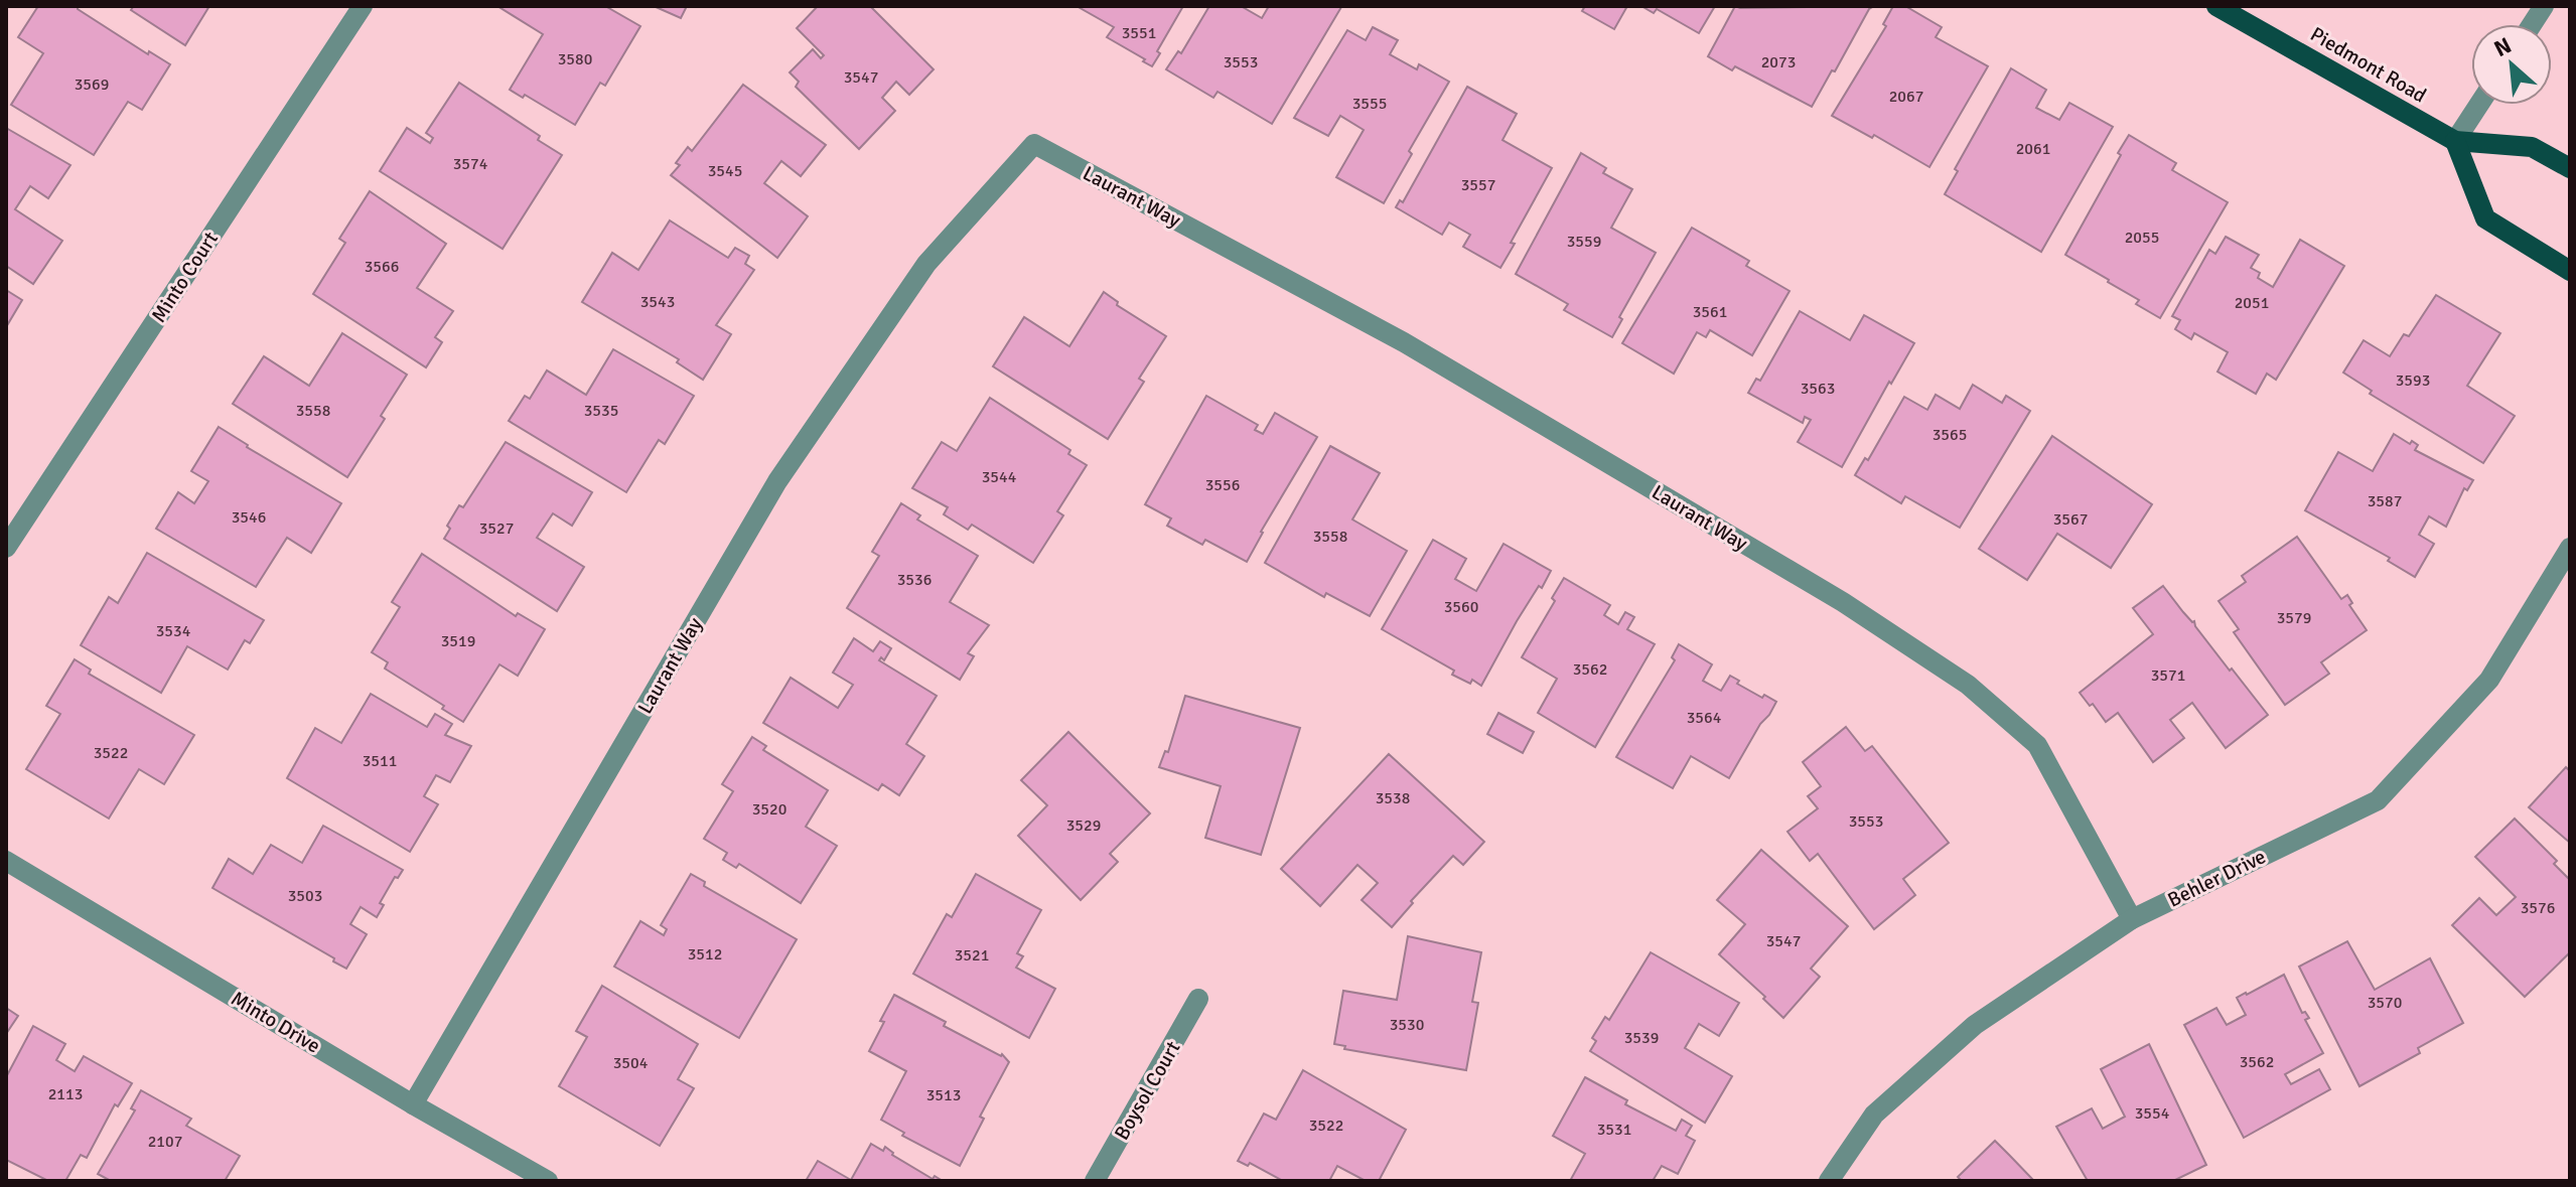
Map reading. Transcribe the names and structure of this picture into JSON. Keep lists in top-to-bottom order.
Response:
{
  "streets": {
    "main road": ["Piedmont Road"],
    "street": [
      "Laurant Way",
      "Minto Court",
      "Behler Drive",
      "Minto Drive",
      "Boysol Court"
    ]
  },
  "crossings": [
    ["Laurant Way", "Behler Drive"],
    ["Laurant Way", "Minto Drive"]
  ],
  "house_numbers": [
    "3551",
    "3580",
    "3553",
    "2073",
    "3547",
    "3569",
    "2067",
    "3555",
    "2061",
    "3574",
    "3545",
    "3557",
    "2055",
    "3559",
    "3566",
    "3543",
    "2051",
    "3561",
    "3593",
    "3563",
    "3558",
    "3535",
    "3565",
    "3544",
    "3556",
    "3587",
    "3546",
    "3567",
    "3527",
    "3558",
    "3536",
    "3560",
    "3579",
    "3534",
    "3519",
    "3562",
    "3571",
    "3564",
    "3522",
    "3511",
    "3538",
    "3520",
    "3553",
    "3529",
    "3503",
    "3576",
    "3547",
    "3512",
    "3521",
    "3570",
    "3530",
    "3539",
    "3562",
    "3504",
    "2113",
    "3513",
    "3554",
    "3522",
    "3531",
    "2107"
  ],
  "north": "top left"
}
